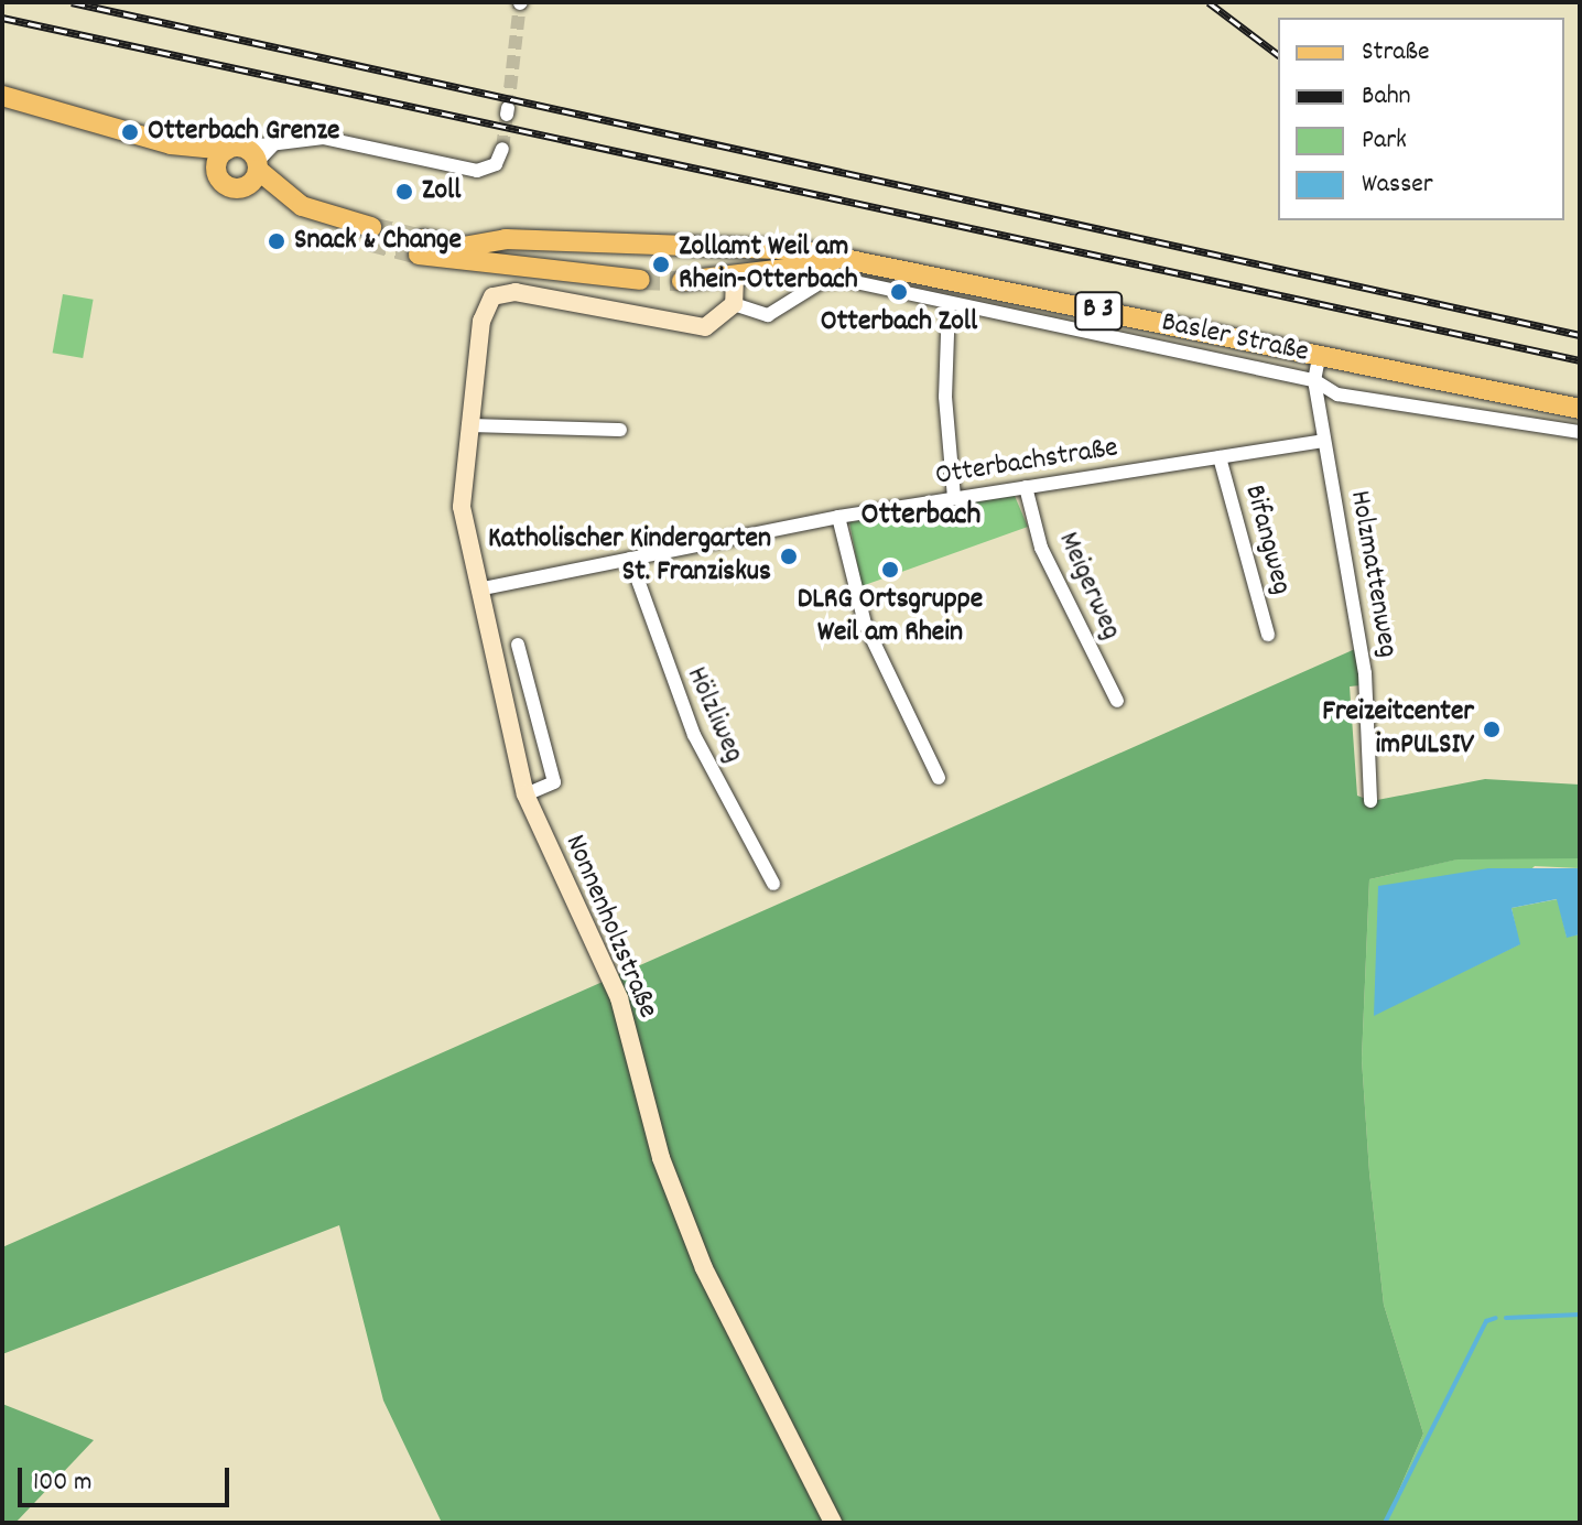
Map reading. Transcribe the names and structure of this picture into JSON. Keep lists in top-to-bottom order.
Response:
{
  "streets": {
    "main road": ["B 3"],
    "street": [
      "Basler Straße",
      "Otterbachstraße",
      "Bifangweg",
      "Holzmattenweg",
      "Meigerweg",
      "Hölzliweg",
      "Nonnenholzstraße"
    ]
  },
  "crossings": [
    ["B 3", "Holzmattenweg"],
    ["Basler Straße", "Holzmattenweg"],
    ["Basler Straße", "Nonnenholzstraße"],
    ["Otterbachstraße", "Bifangweg"],
    ["Otterbachstraße", "Holzmattenweg"],
    ["Otterbachstraße", "Meigerweg"],
    ["Otterbachstraße", "Hölzliweg"],
    ["Otterbachstraße", "Nonnenholzstraße"]
  ],
  "districts": ["Otterbach"],
  "places": [
    "Otterbach Grenze",
    "Zoll",
    "Snack & Change",
    "Zollamt Weil am Rhein-Otterbach",
    "Otterbach Zoll",
    "Katholischer Kindergarten St. Franziskus",
    "DLRG Ortsgruppe Weil am Rhein",
    "Freizeitcenter imPULSIV"
  ],
  "legend": [
    "Straße",
    "Bahn",
    "Park",
    "Wasser"
  ],
  "scale_bar": "100 m"
}
